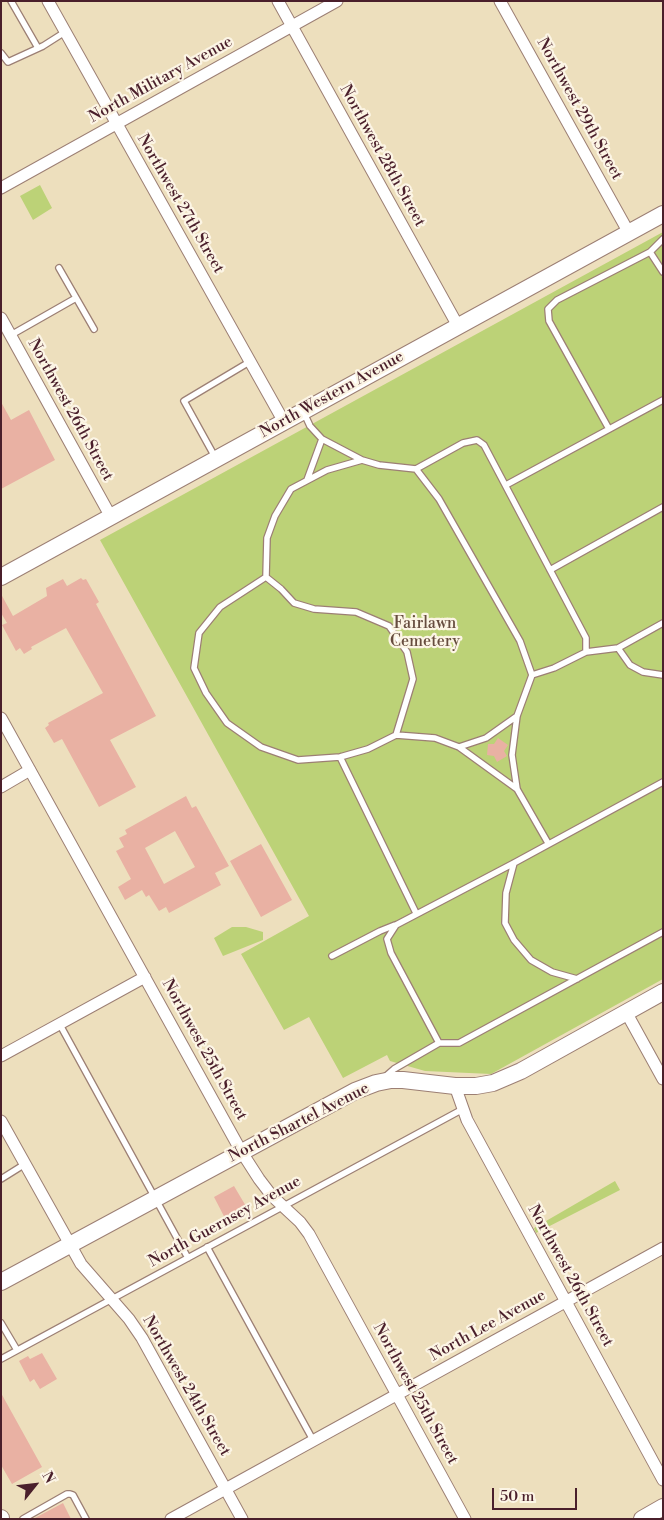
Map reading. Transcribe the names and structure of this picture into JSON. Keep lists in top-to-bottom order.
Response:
{
  "streets": {
    "street": [
      "North Military Avenue",
      "Northwest 29th Street",
      "Northwest 28th Street",
      "Northwest 27th Street",
      "North Western Avenue",
      "Northwest 26th Street",
      "Northwest 25th Street",
      "North Shartel Avenue",
      "North Lee Avenue",
      "Northwest 24th Street"
    ],
    "lane": ["North Guernsey Avenue"]
  },
  "crossings": [
    ["North Military Avenue", "Northwest 28th Street"],
    ["North Military Avenue", "Northwest 27th Street"],
    ["Northwest 29th Street", "North Western Avenue"],
    ["Northwest 28th Street", "North Western Avenue"],
    ["Northwest 27th Street", "North Western Avenue"],
    ["North Western Avenue", "Northwest 26th Street"],
    ["Northwest 26th Street", "North Shartel Avenue"],
    ["Northwest 26th Street", "North Guernsey Avenue"],
    ["Northwest 26th Street", "North Lee Avenue"],
    ["Northwest 25th Street", "North Shartel Avenue"],
    ["Northwest 25th Street", "North Guernsey Avenue"],
    ["Northwest 25th Street", "North Lee Avenue"],
    ["North Shartel Avenue", "Northwest 24th Street"],
    ["North Guernsey Avenue", "Northwest 24th Street"],
    ["North Lee Avenue", "Northwest 24th Street"]
  ],
  "parks": ["Fairlawn Cemetery"],
  "scale_bar": "50 m",
  "north": "top right"
}
